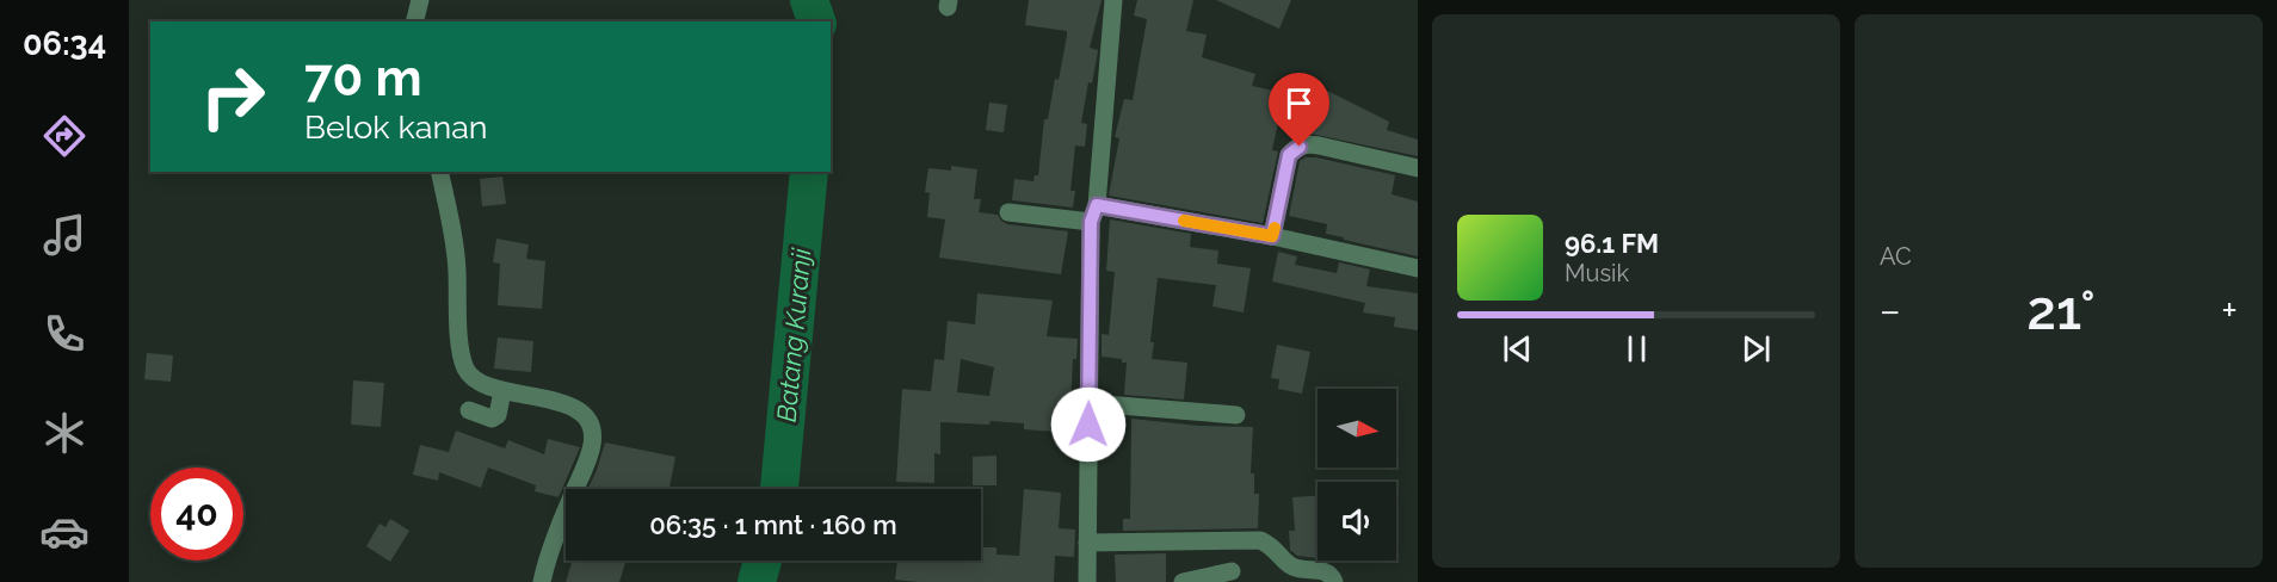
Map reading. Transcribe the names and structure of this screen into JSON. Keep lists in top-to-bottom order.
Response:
{
  "water": ["Batang Kuranji"],
  "north": "right",
  "page": {
    "tabs": "06:34",
    "tile": "AC",
    "turn": ["70 m", "Belok kanan"],
    "song": ["96.1 FM", "Musik"],
    "heat": ["−", "21°", "+"],
    "limit": "40",
    "trip": "06:35 · 1 mnt · 160 m"
  }
}
